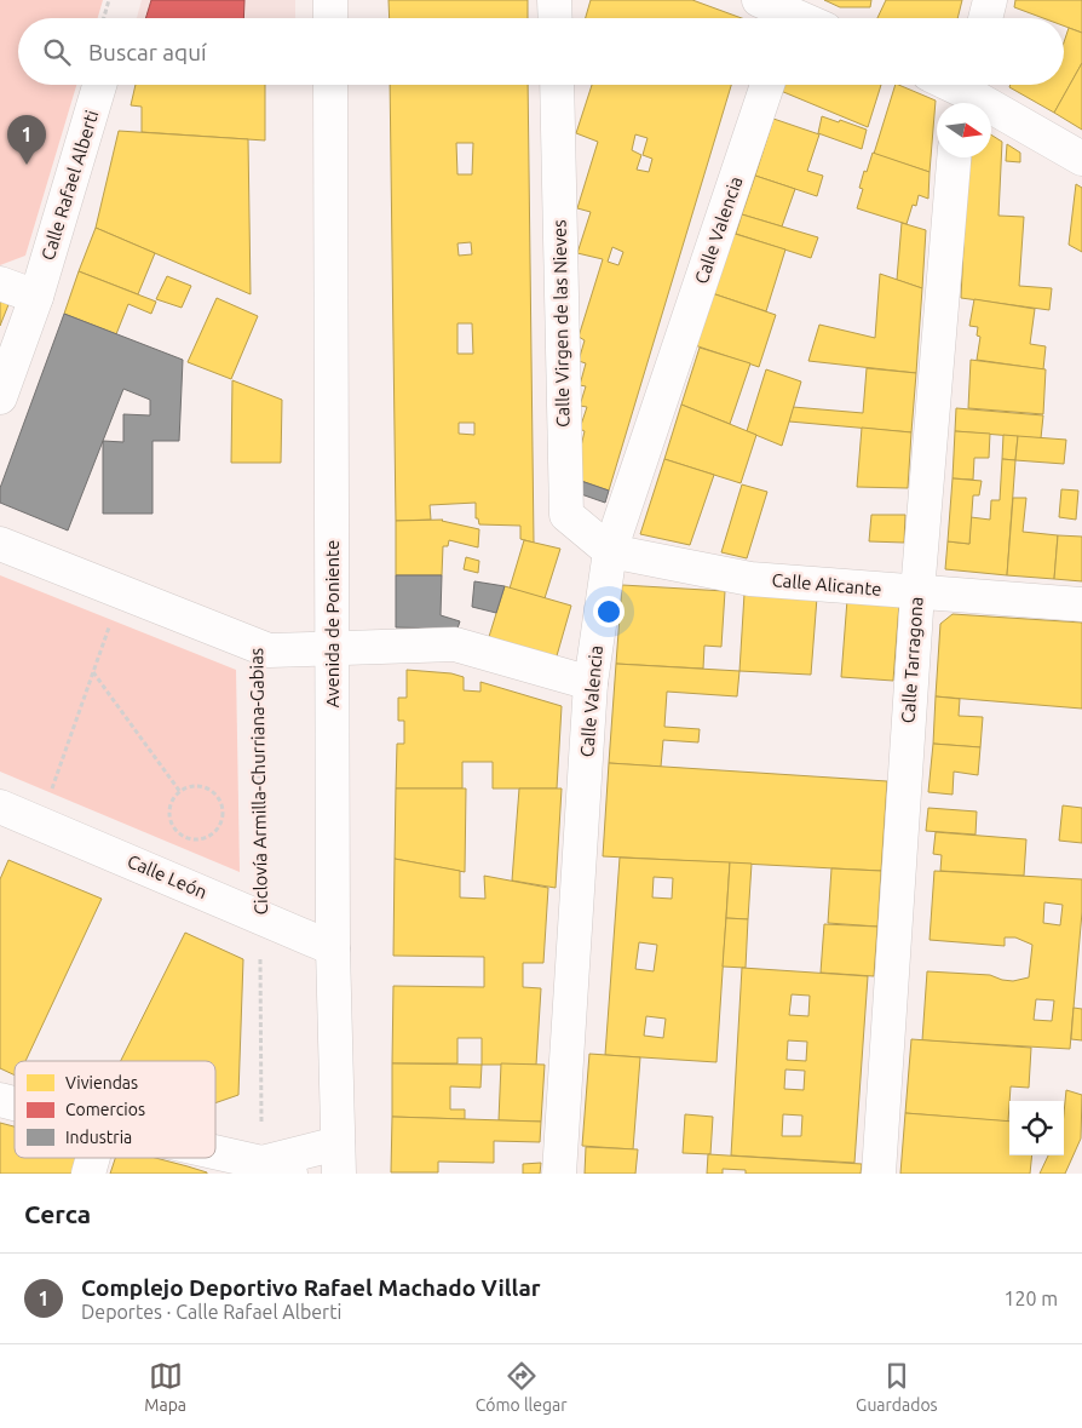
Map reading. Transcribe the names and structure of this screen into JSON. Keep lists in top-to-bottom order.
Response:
{
  "streets": {
    "street": [
      "Calle Rafael Alberti",
      "Calle Valencia",
      "Calle Virgen de las Nieves",
      "Calle Alicante",
      "Avenida de Poniente",
      "Calle Tarragona",
      "Calle León"
    ],
    "path": ["Ciclovía Armilla-Churriana-Gabias"]
  },
  "crossings": [
    ["Calle Valencia", "Calle Virgen de las Nieves"],
    ["Calle Valencia", "Calle Alicante"],
    ["Calle Virgen de las Nieves", "Calle Alicante"],
    ["Calle Alicante", "Calle Tarragona"],
    ["Avenida de Poniente", "Calle León"],
    ["Ciclovía Armilla-Churriana-Gabias", "Calle León"]
  ],
  "legend": ["Viviendas", "Comercios", "Industria"],
  "north": "right",
  "page": {
    "search": "Buscar aquí",
    "pins": "1",
    "heading": "Cerca",
    "list": [
      {
        "mark": "1",
        "name": "Complejo Deportivo Rafael Machado Villar",
        "note": "Deportes · Calle Rafael Alberti",
        "value": "120 m"
      }
    ],
    "nav": ["Mapa", "Cómo llegar", "Guardados"]
  }
}
